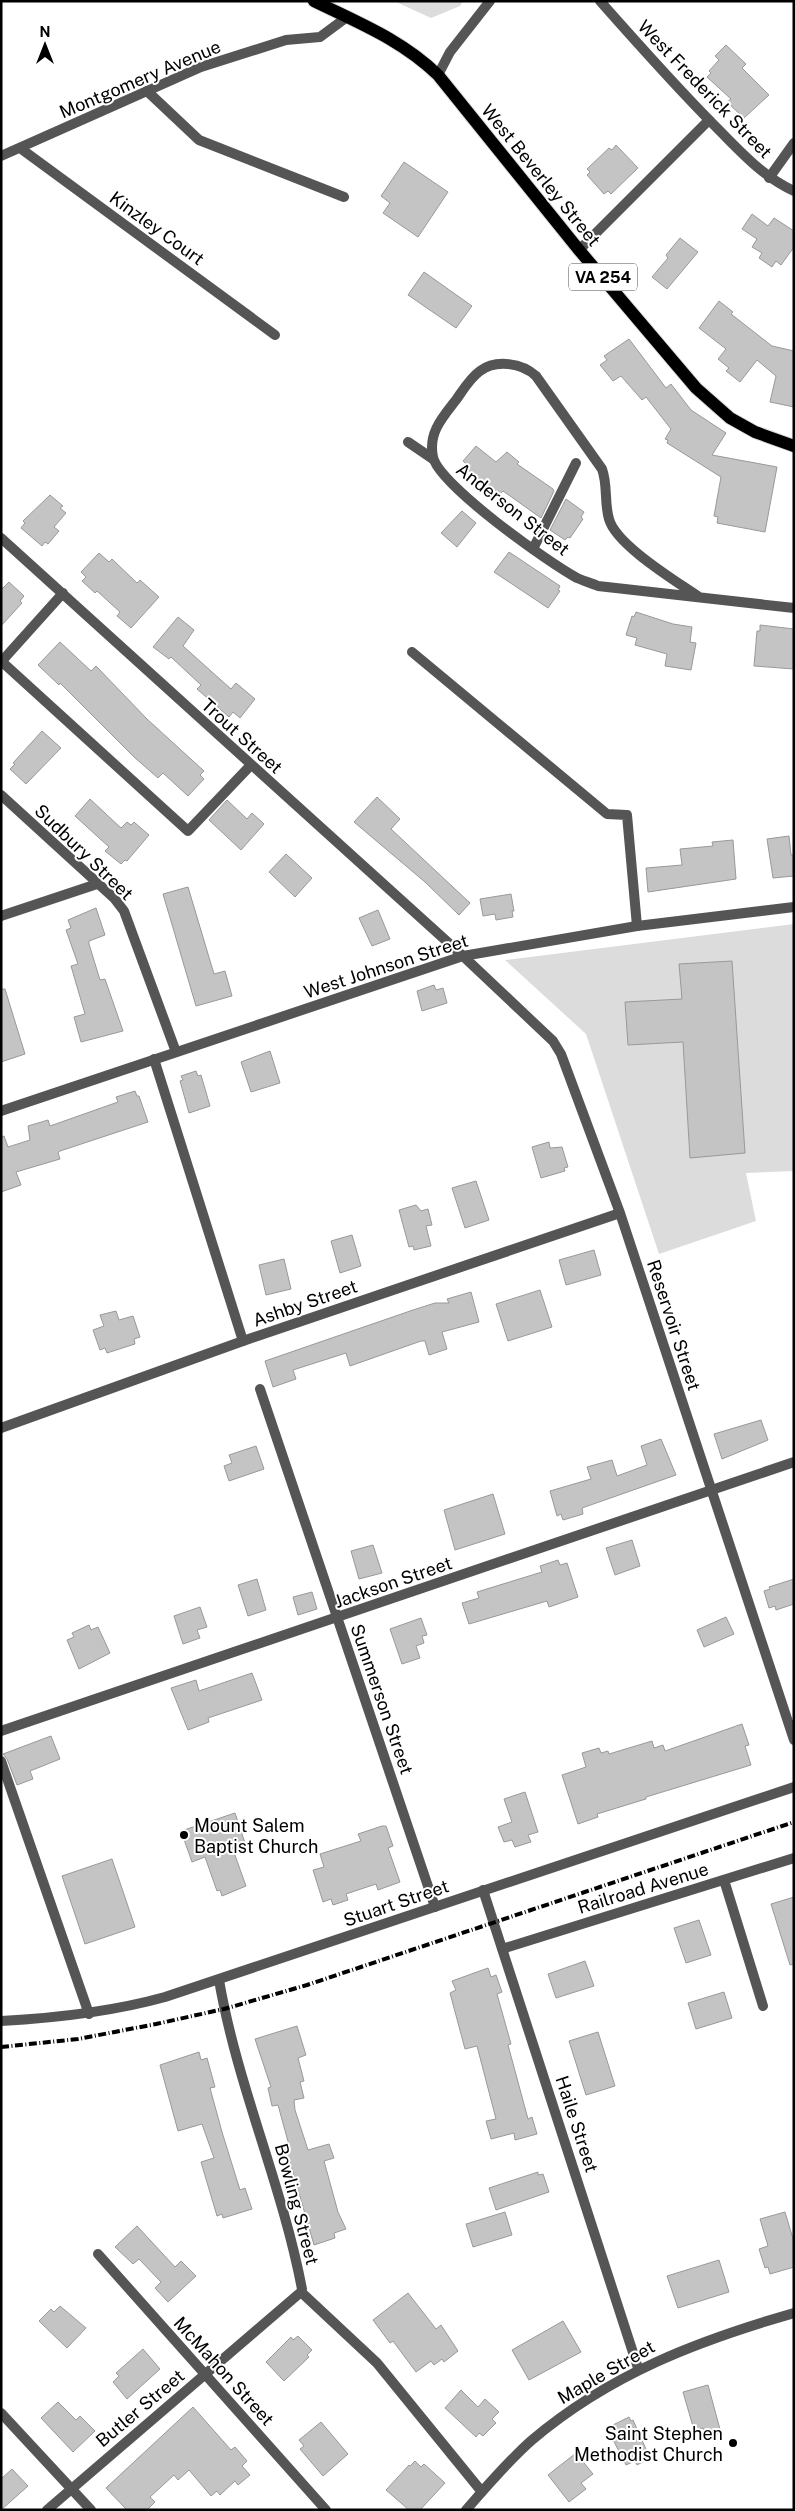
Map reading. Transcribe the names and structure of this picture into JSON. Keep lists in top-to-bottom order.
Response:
{
  "streets": {
    "main road": ["West Beverley Street", "VA 254"],
    "street": [
      "Montgomery Avenue",
      "West Frederick Street",
      "Kinzley Court",
      "Anderson Street",
      "Trout Street",
      "Sudbury Street",
      "West Johnson Street",
      "Ashby Street",
      "Reservoir Street",
      "Jackson Street",
      "Summerson Street",
      "Railroad Avenue",
      "Stuart Street",
      "Haile Street",
      "Bowling Street",
      "McMahon Street",
      "Maple Street",
      "Butler Street"
    ]
  },
  "crossings": [
    ["Montgomery Avenue", "West Beverley Street"],
    ["Montgomery Avenue", "Kinzley Court"],
    ["Trout Street", "West Johnson Street"],
    ["Trout Street", "Reservoir Street"],
    ["Sudbury Street", "West Johnson Street"],
    ["West Johnson Street", "Reservoir Street"],
    ["Ashby Street", "Reservoir Street"],
    ["Reservoir Street", "Jackson Street"],
    ["Jackson Street", "Summerson Street"],
    ["Summerson Street", "Stuart Street"],
    ["Railroad Avenue", "Haile Street"],
    ["Stuart Street", "Haile Street"],
    ["Stuart Street", "Bowling Street"],
    ["Haile Street", "Maple Street"],
    ["Bowling Street", "Maple Street"],
    ["Bowling Street", "Butler Street"],
    ["McMahon Street", "Butler Street"]
  ],
  "places": ["Mount Salem Baptist Church", "Saint Stephen Methodist Church"],
  "north": "top"
}
